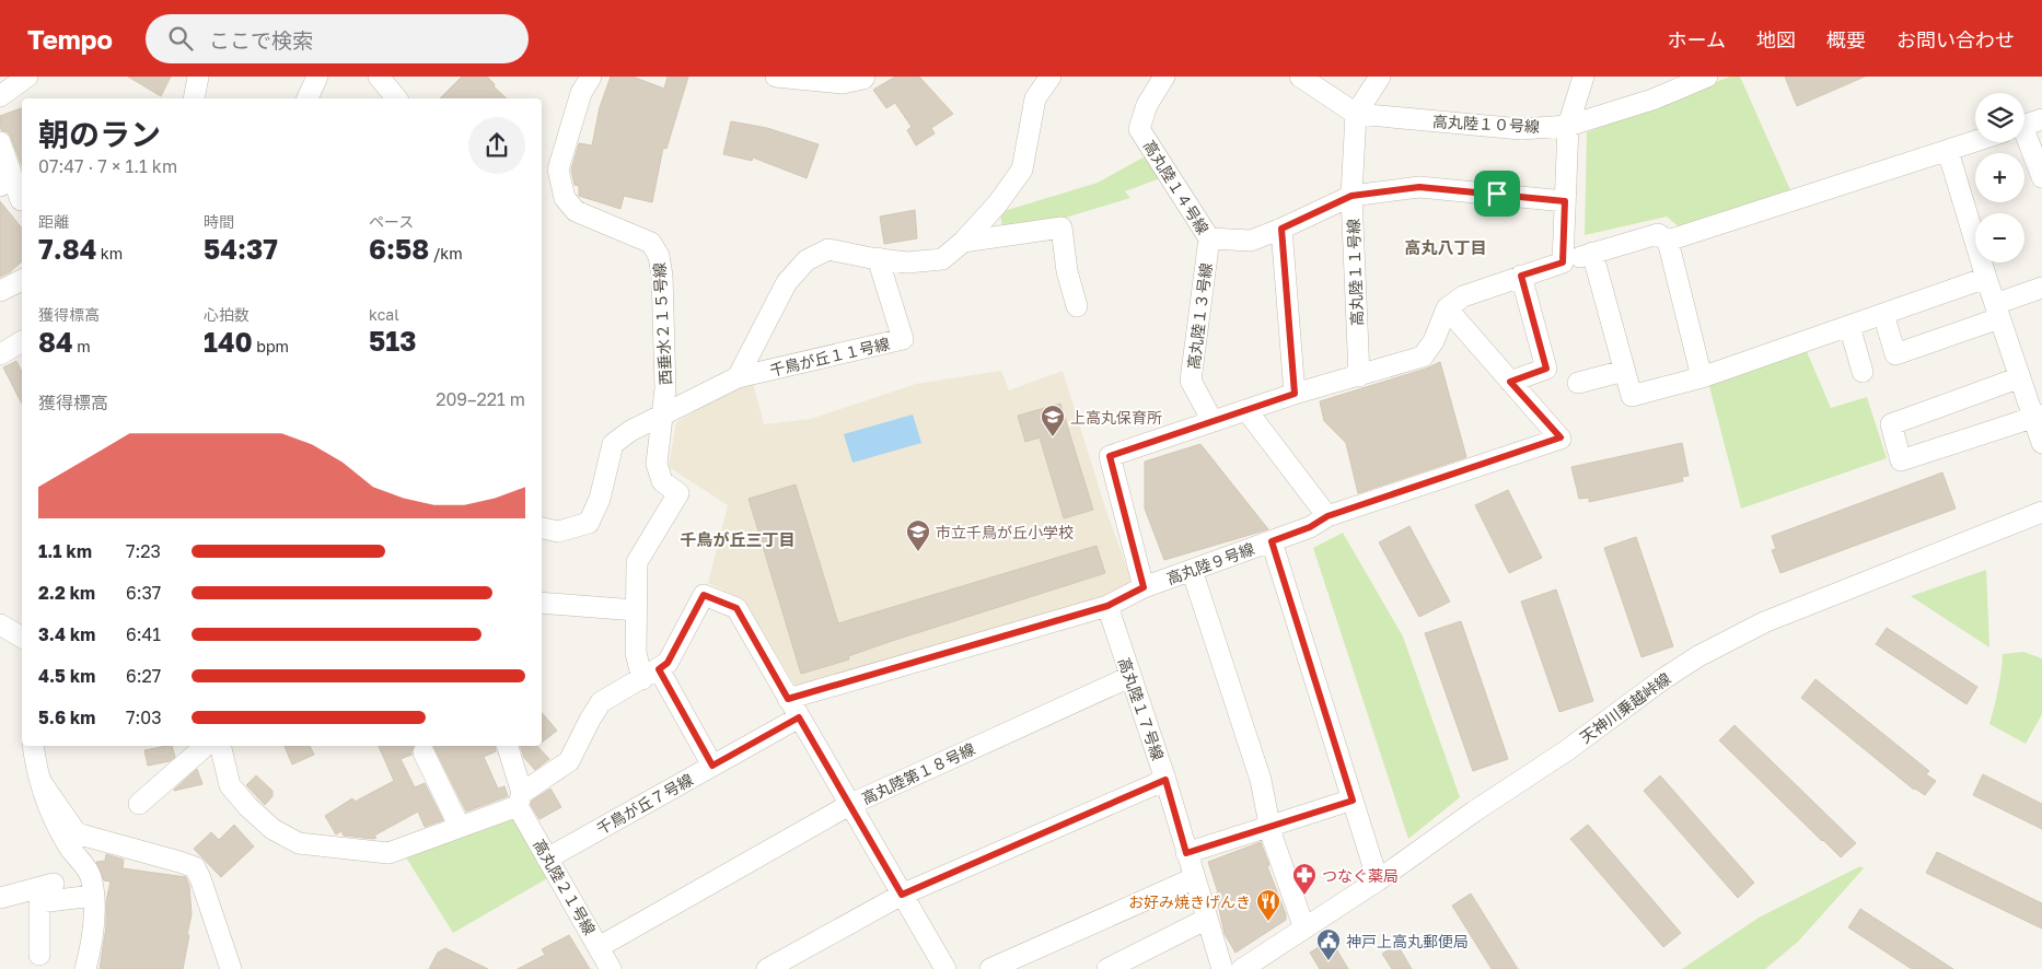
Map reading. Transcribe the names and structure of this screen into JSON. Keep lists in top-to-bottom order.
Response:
{
  "streets": {
    "street": [
      "高丸陸１０号線",
      "高丸陸１４号線",
      "高丸陸１１号線",
      "高丸陸１３号線",
      "西垂水２１５号線",
      "千鳥が丘１１号線",
      "高丸陸９号線",
      "天神川乗越峠線",
      "高丸陸１７号線",
      "高丸陸第１８号線",
      "千鳥が丘７号線",
      "高丸陸２１号線"
    ]
  },
  "crossings": [
    ["高丸陸１０号線", "高丸陸１１号線"],
    ["高丸陸１４号線", "高丸陸１３号線"],
    ["高丸陸９号線", "高丸陸１７号線"],
    ["高丸陸１７号線", "高丸陸第１８号線"],
    ["高丸陸第１８号線", "高丸陸２１号線"],
    ["千鳥が丘７号線", "高丸陸２１号線"]
  ],
  "districts": ["高丸八丁目", "千鳥が丘三丁目"],
  "places": {
    "school or university": ["上高丸保育所", "市立千鳥が丘小学校"],
    "pharmacy": ["つなぐ薬局"],
    "restaurant": ["お好み焼きげんき"],
    "public building": ["神戸上高丸郵便局"]
  },
  "page": {
    "header": "Tempo",
    "search": "ここで検索",
    "nav": [
      "ホーム",
      "地図",
      "概要",
      "お問い合わせ"
    ],
    "map_buttons": ["+", "−"],
    "heading": ["朝のラン", "07:47 · 7 × 1.1 km"],
    "stats": [
      ["距離", "7.84 km"],
      ["時間", "54:37"],
      ["ペース", "6:58 /km"],
      ["獲得標高", "84 m"],
      ["心拍数", "140 bpm"],
      ["kcal", "513"]
    ],
    "chart": ["獲得標高", "209–221 m"],
    "list": [
      {
        "name": "1.1 km",
        "note": "7:23"
      },
      {
        "name": "2.2 km",
        "note": "6:37"
      },
      {
        "name": "3.4 km",
        "note": "6:41"
      },
      {
        "name": "4.5 km",
        "note": "6:27"
      },
      {
        "name": "5.6 km",
        "note": "7:03"
      }
    ]
  }
}
